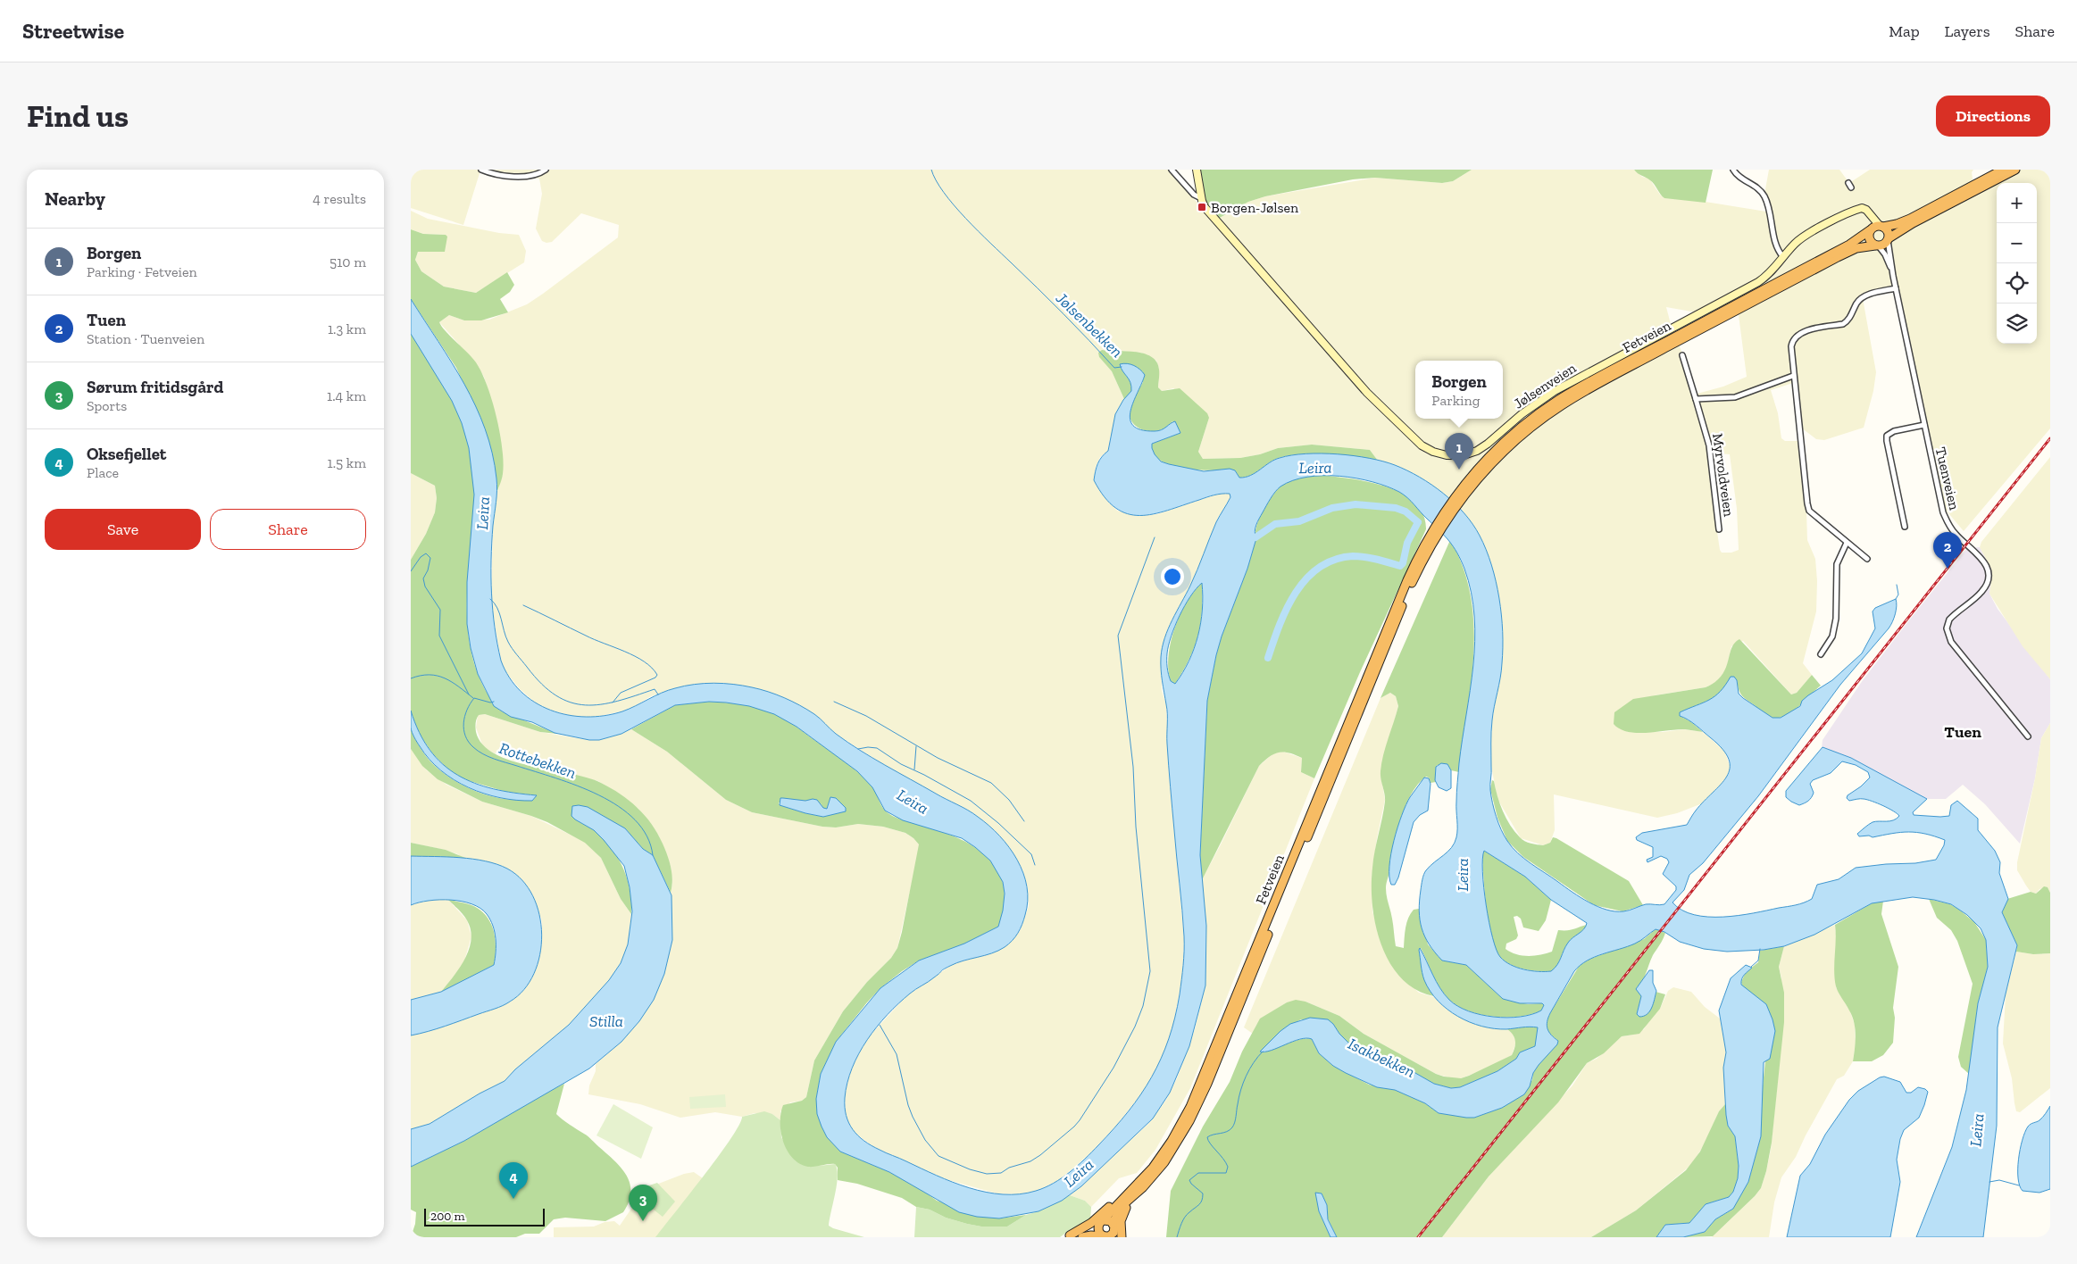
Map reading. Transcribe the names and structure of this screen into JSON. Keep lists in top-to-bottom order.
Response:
{
  "streets": {
    "highway": ["Fetveien"],
    "main road": ["Jølsenveien"],
    "street": ["Myrvoldveien", "Tuenveien"]
  },
  "crossings": [
    ["Fetveien", "Tuenveien"]
  ],
  "districts": ["Tuen"],
  "water": [
    "Jølsenbekken",
    "Leira",
    "Rottebekken",
    "Stilla",
    "Isakbekken"
  ],
  "places": {
    "transit": ["Borgen-Jølsen"]
  },
  "scale_bar": "200 m",
  "page": {
    "header": "Streetwise",
    "nav": ["Map", "Layers", "Share"],
    "buttons": [
      "Directions",
      ["Save", "Share"]
    ],
    "title": "Find us",
    "heading": ["Nearby", "4 results"],
    "map_buttons": ["+", "−"],
    "list": [
      {
        "mark": "1",
        "name": "Borgen",
        "note": "Parking · Fetveien",
        "value": "510 m"
      },
      {
        "mark": "2",
        "name": "Tuen",
        "note": "Station · Tuenveien",
        "value": "1.3 km"
      },
      {
        "mark": "3",
        "name": "Sørum fritidsgård",
        "note": "Sports",
        "value": "1.4 km"
      },
      {
        "mark": "4",
        "name": "Oksefjellet",
        "note": "Place",
        "value": "1.5 km"
      }
    ],
    "popup": ["Borgen", "Parking"],
    "pins": [
      "1",
      "2",
      "4",
      "3"
    ],
    "scale": "200 m"
  }
}
